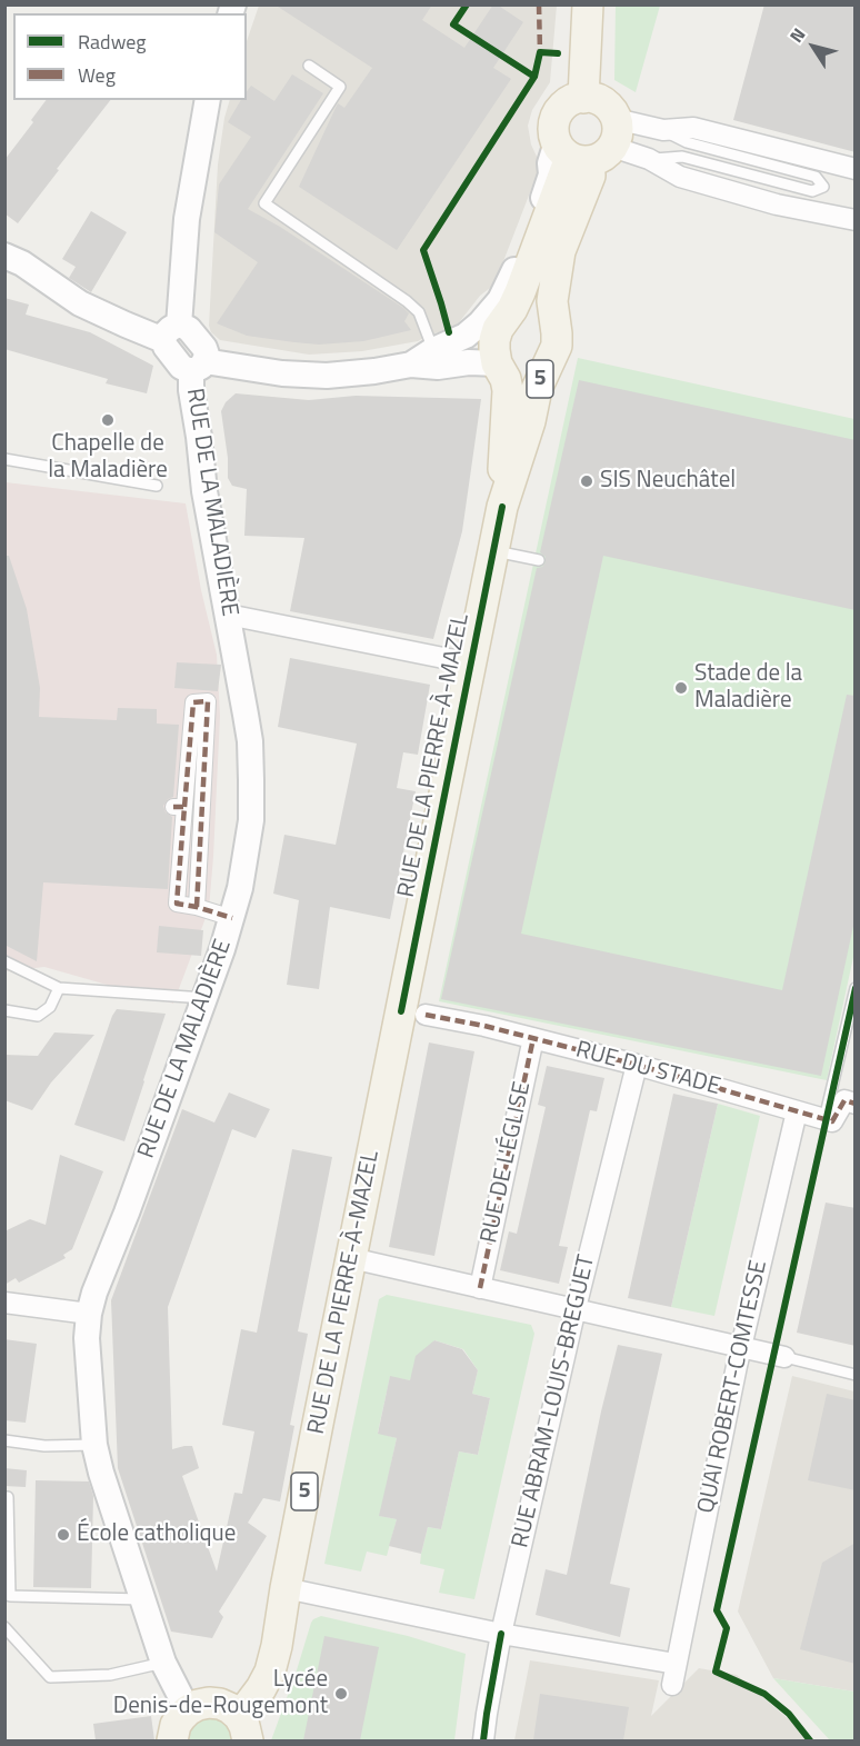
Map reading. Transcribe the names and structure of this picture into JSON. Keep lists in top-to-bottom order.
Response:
{
  "streets": {
    "main road": ["5", "RUE DE LA PIERRE-À-MAZEL"],
    "street": [
      "RUE DE LA MALADIÈRE",
      "RUE DU STADE",
      "RUE DE L'ÉGLISE",
      "QUAI ROBERT-COMTESSE",
      "RUE ABRAM-LOUIS-BREGUET"
    ]
  },
  "crossings": [
    ["RUE DU STADE", "RUE DE L'ÉGLISE"],
    ["RUE DU STADE", "QUAI ROBERT-COMTESSE"],
    ["RUE DU STADE", "RUE ABRAM-LOUIS-BREGUET"]
  ],
  "places": [
    "Chapelle de la Maladière",
    "SIS Neuchâtel",
    "Stade de la Maladière",
    "École catholique",
    "Lycée Denis-de-Rougemont"
  ],
  "legend": ["Radweg", "Weg"],
  "north": "top left"
}
